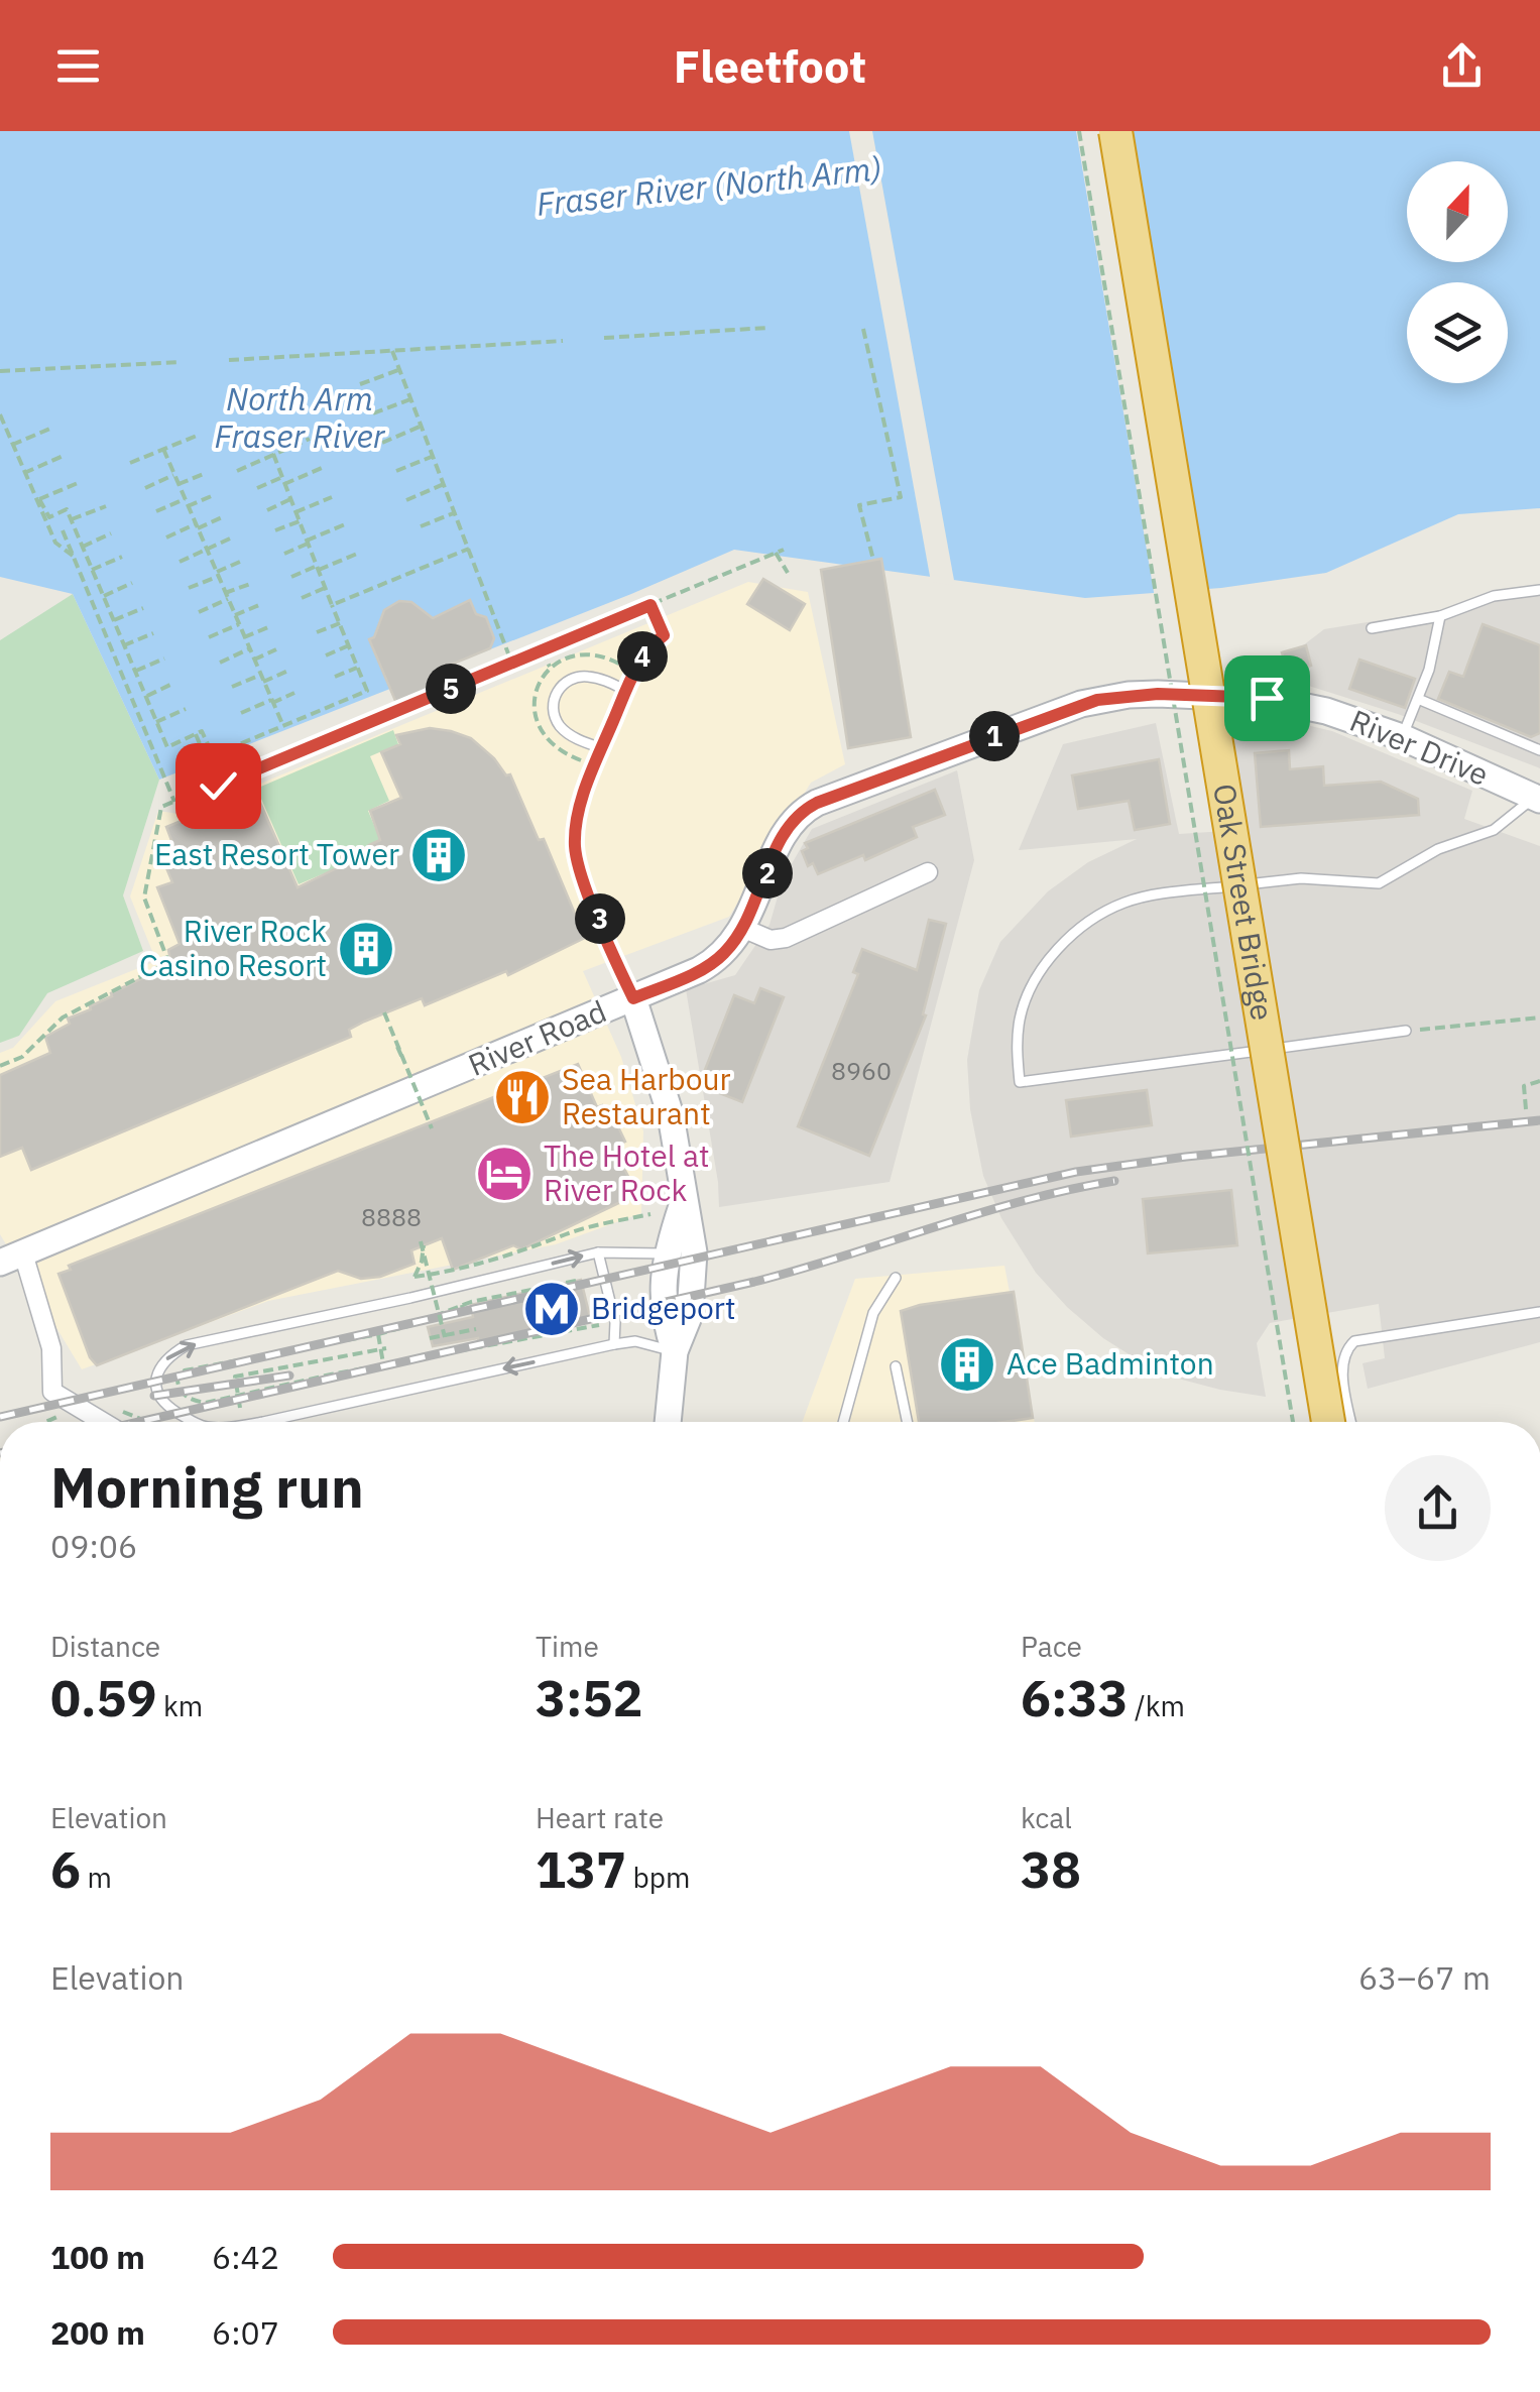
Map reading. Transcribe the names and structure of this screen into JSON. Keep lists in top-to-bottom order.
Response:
{
  "streets": {
    "highway": ["Oak Street Bridge"],
    "street": ["River Drive", "River Road"]
  },
  "crossings": [
    ["River Drive", "River Road"]
  ],
  "water": ["Fraser River (North Arm)", "North Arm Fraser River"],
  "places": {
    "building": ["East Resort Tower", "River Rock Casino Resort", "Ace Badminton"],
    "restaurant": ["Sea Harbour Restaurant"],
    "hotel": ["The Hotel at River Rock"],
    "metro station": ["Bridgeport"]
  },
  "house_numbers": ["8960", "8888"],
  "north": "top",
  "page": {
    "header": "Fleetfoot",
    "pins": [
      "4",
      "5",
      "1",
      "2",
      "3"
    ],
    "heading": ["Morning run", "09:06"],
    "stats": [
      ["Distance", "0.59 km"],
      ["Time", "3:52"],
      ["Pace", "6:33 /km"],
      ["Elevation", "6 m"],
      ["Heart rate", "137 bpm"],
      ["kcal", "38"]
    ],
    "chart": ["Elevation", "63–67 m"],
    "list": [
      {
        "name": "100 m",
        "note": "6:42"
      },
      {
        "name": "200 m",
        "note": "6:07"
      }
    ]
  }
}
